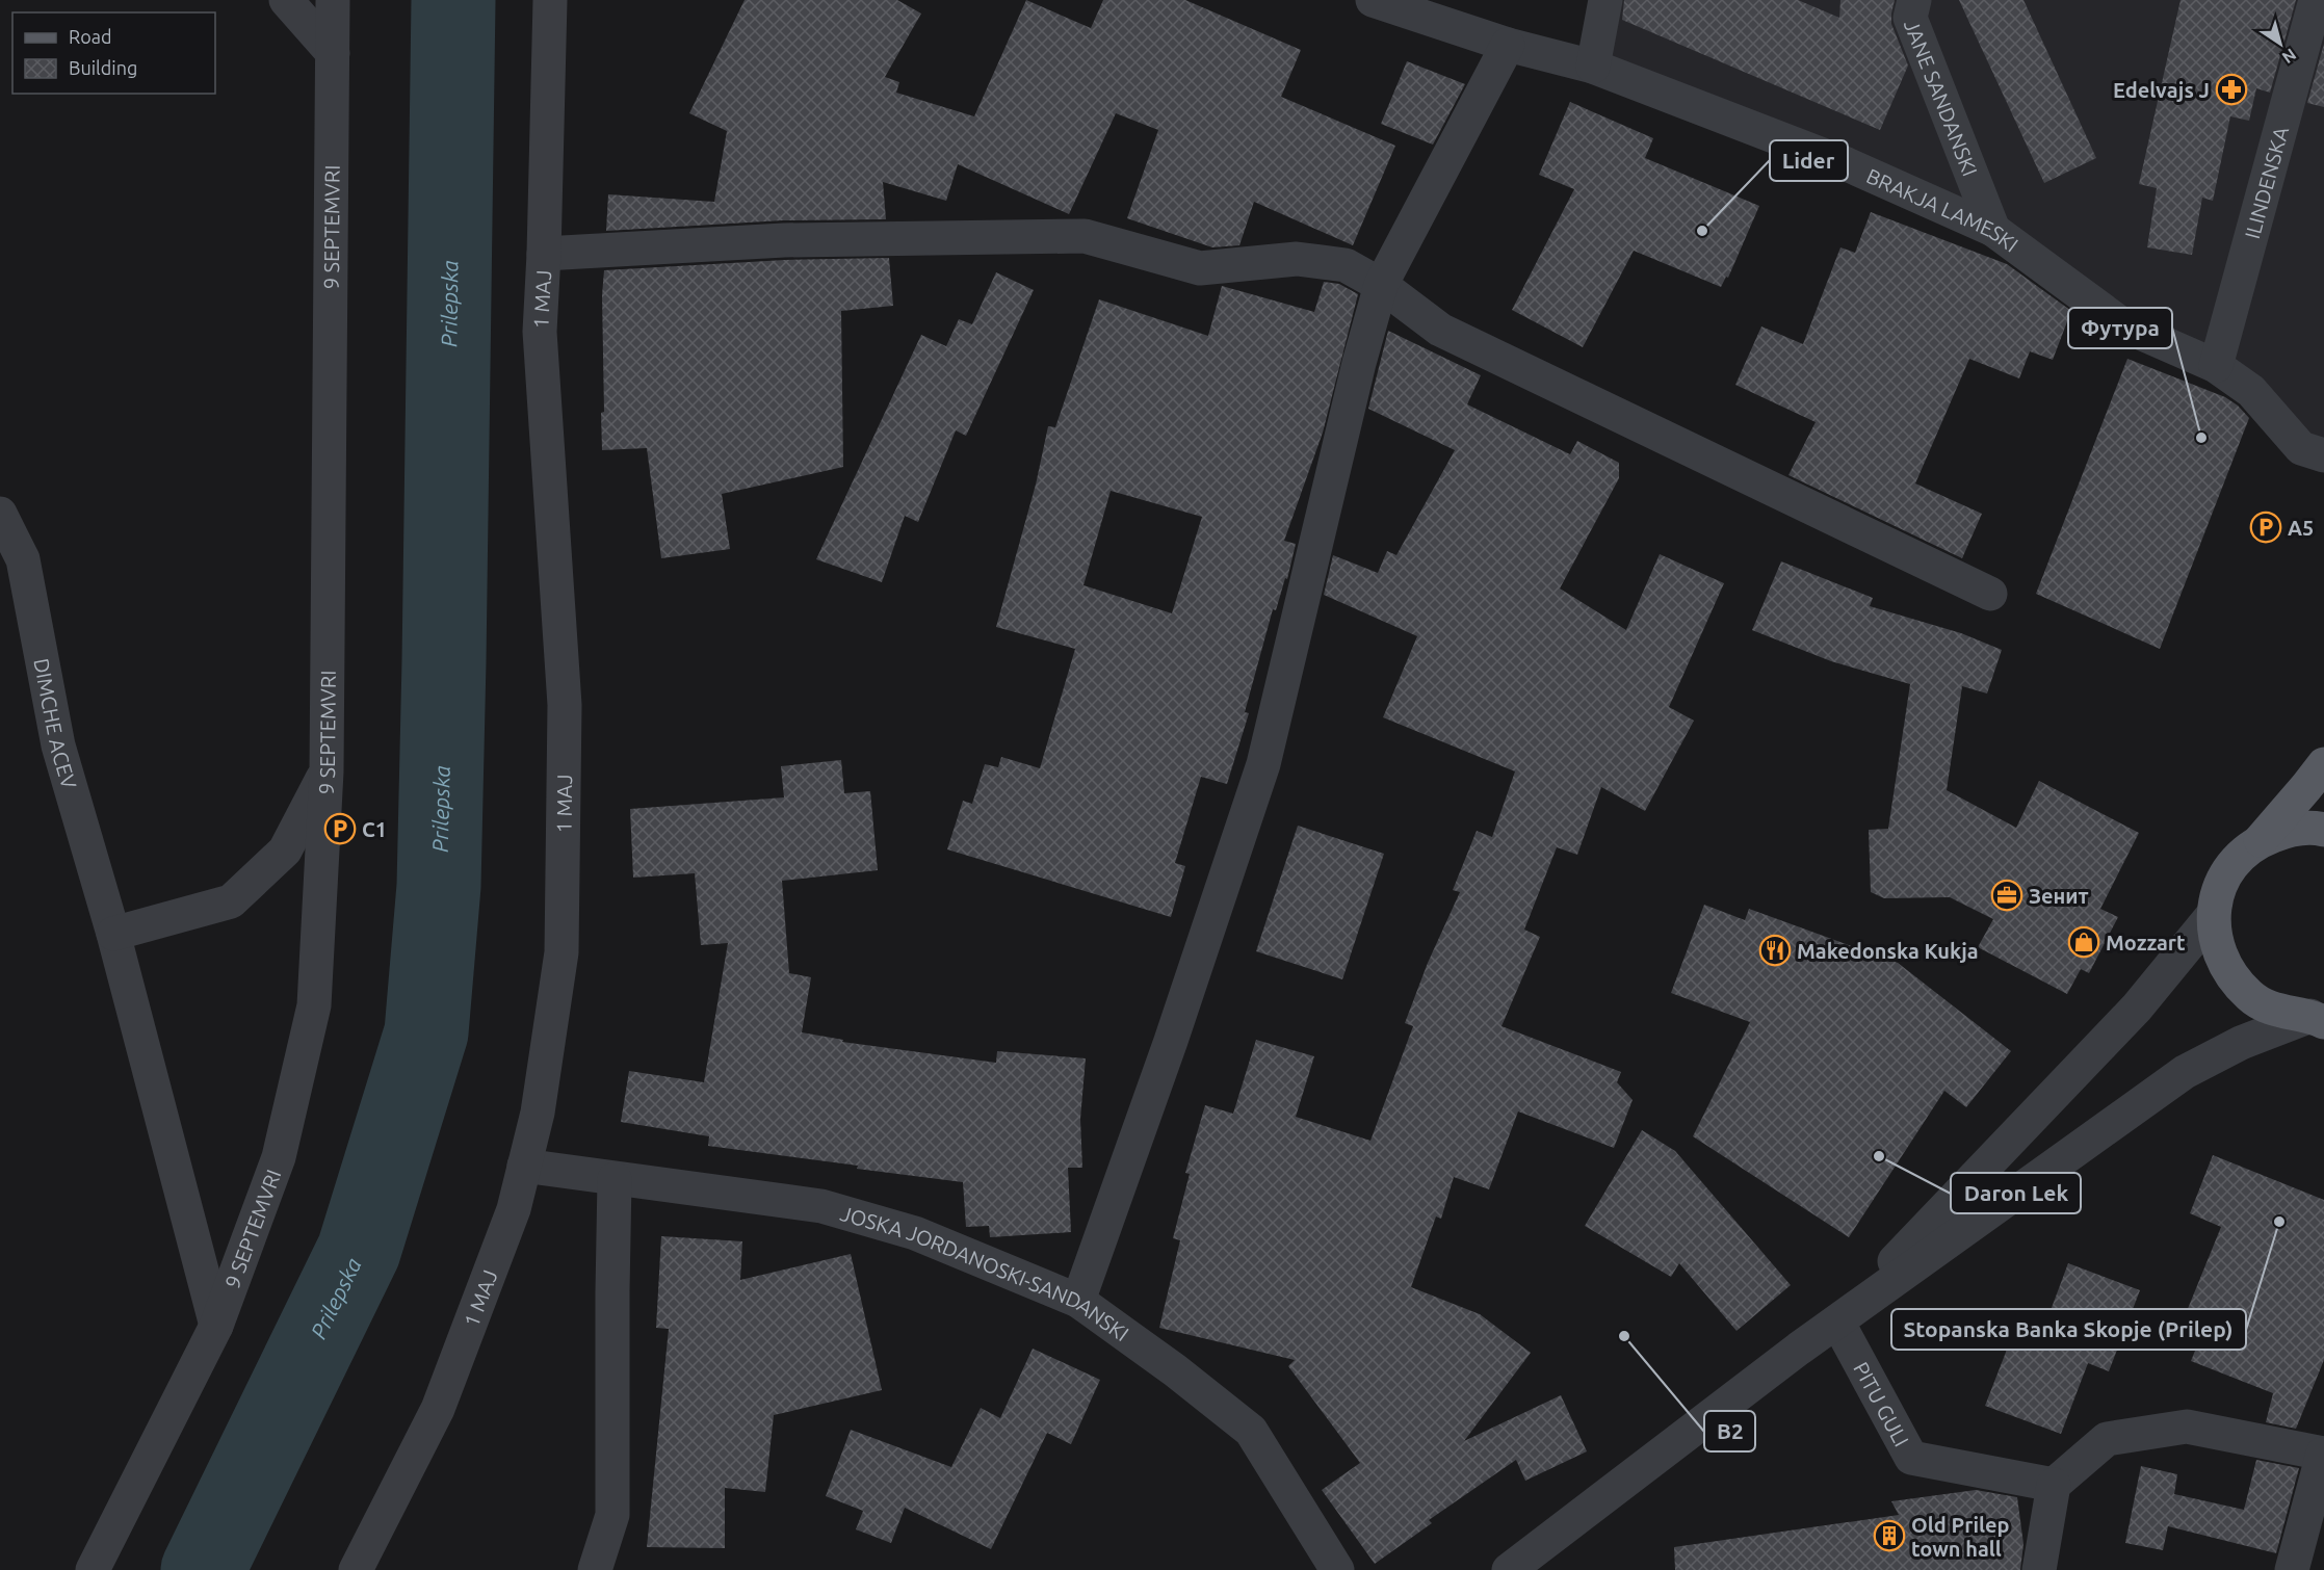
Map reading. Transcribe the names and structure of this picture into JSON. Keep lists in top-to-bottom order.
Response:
{
  "streets": {
    "street": [
      "JANE SANDANSKI",
      "ILINDENSKA",
      "BRAKJA LAMESKI",
      "9 SEPTEMVRI",
      "1 MAJ",
      "DIMCHE ACEV",
      "JOSKA JORDANOSKI-SANDANSKI",
      "PITU GULI"
    ]
  },
  "crossings": [
    ["JANE SANDANSKI", "BRAKJA LAMESKI"],
    ["ILINDENSKA", "BRAKJA LAMESKI"],
    ["9 SEPTEMVRI", "DIMCHE ACEV"],
    ["1 MAJ", "JOSKA JORDANOSKI-SANDANSKI"]
  ],
  "water": ["Prilepska"],
  "places": {
    "pharmacy": ["Edelvajs J"],
    "other": [
      "Lider",
      "Футура",
      "Daron Lek",
      "Stopanska Banka Skopje (Prilep)",
      "B2"
    ],
    "parking": ["A5", "C1"],
    "office": ["Зенит"],
    "shop": ["Mozzart"],
    "restaurant": ["Makedonska Kukja"],
    "building": ["Old Prilep town hall"]
  },
  "legend": ["Road", "Building"],
  "north": "bottom right"
}
